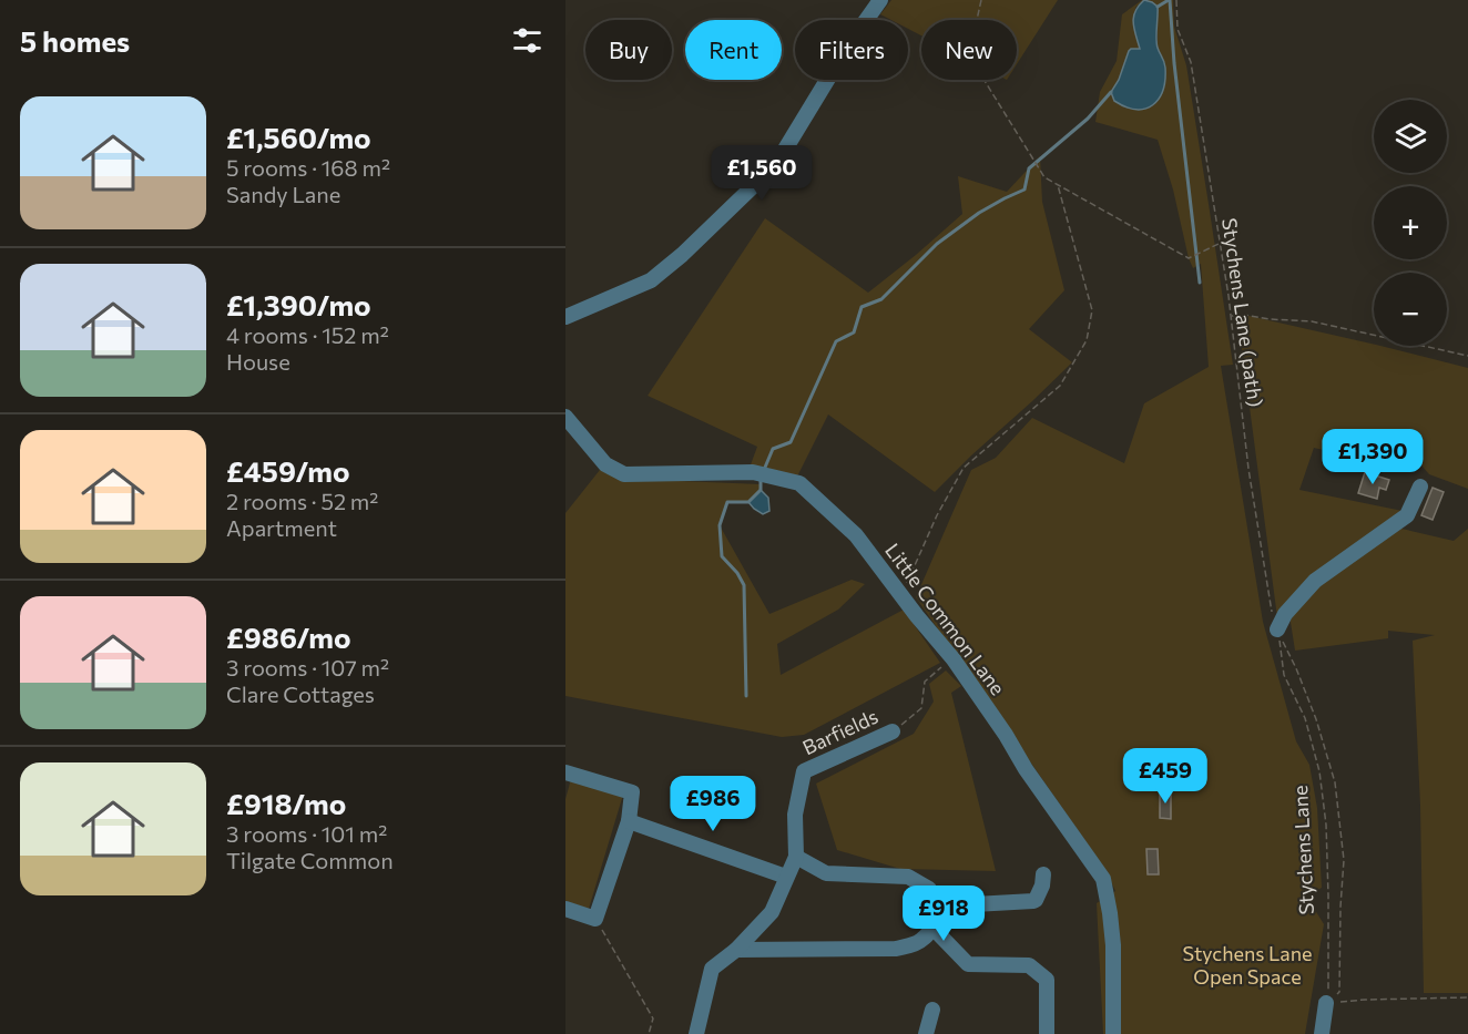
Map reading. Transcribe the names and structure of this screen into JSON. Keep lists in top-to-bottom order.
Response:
{
  "streets": {
    "street": ["Little Common Lane", "Barfields"],
    "path": ["Stychens Lane (path)", "Stychens Lane"]
  },
  "crossings": [
    ["Stychens Lane (path)", "Stychens Lane"],
    ["Little Common Lane", "Barfields"]
  ],
  "parks": ["Stychens Lane Open Space"],
  "page": {
    "heading": "5 homes",
    "chip": [
      "Buy",
      "Rent",
      "Filters",
      "New"
    ],
    "list": [
      {
        "name": "£1,560/mo",
        "note": "5 rooms · 168 m² · Sandy Lane"
      },
      {
        "name": "£1,390/mo",
        "note": "4 rooms · 152 m² · House"
      },
      {
        "name": "£459/mo",
        "note": "2 rooms · 52 m² · Apartment"
      },
      {
        "name": "£986/mo",
        "note": "3 rooms · 107 m² · Clare Cottages"
      },
      {
        "name": "£918/mo",
        "note": "3 rooms · 101 m² · Tilgate Common"
      }
    ],
    "map_buttons": ["+", "−"],
    "price": [
      "£1,560",
      "£1,390",
      "£459",
      "£986",
      "£918"
    ]
  }
}
